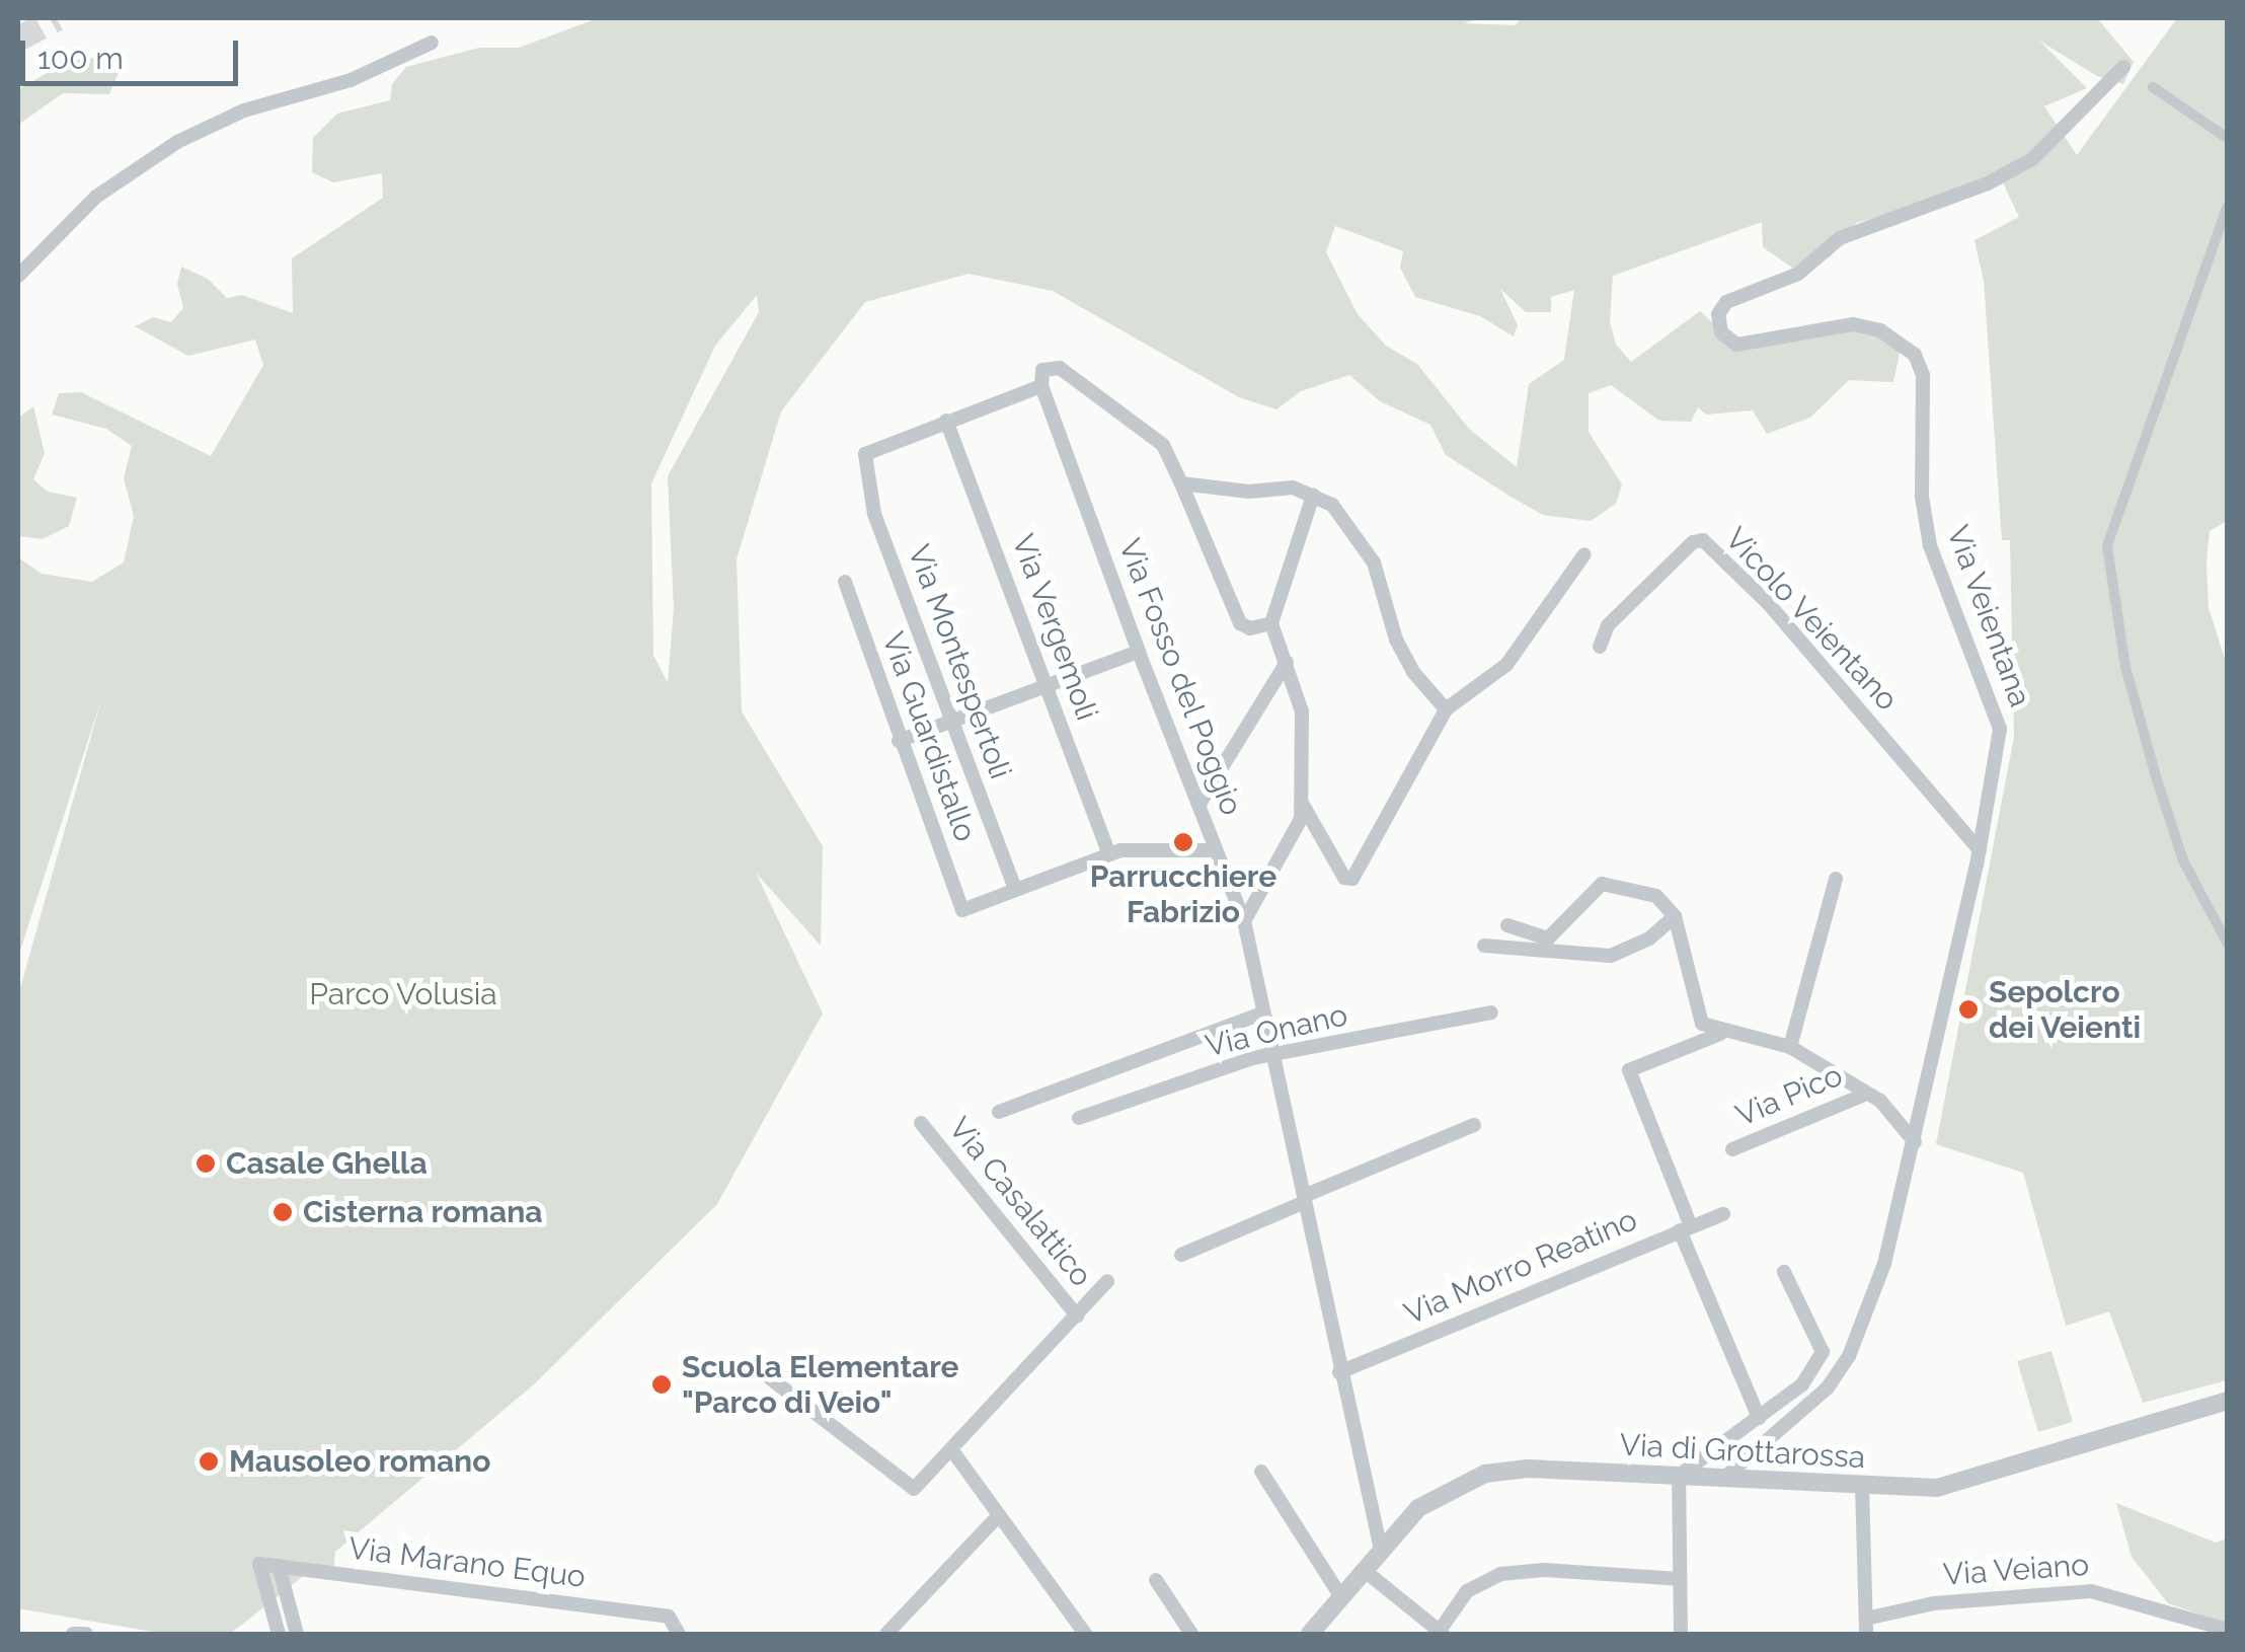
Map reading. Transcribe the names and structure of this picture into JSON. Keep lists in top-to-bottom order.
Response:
{
  "streets": {
    "street": [
      "Via Veientana",
      "Vicolo Veientano",
      "Via Vergemoli",
      "Via Montespertoli",
      "Via Fosso del Poggio",
      "Via Guardistallo",
      "Via Onano",
      "Via Pico",
      "Via Casalattico",
      "Via Morro Reatino",
      "Via di Grottarossa",
      "Via Marano Equo",
      "Via Veiano"
    ]
  },
  "crossings": [
    ["Via Veientana", "Vicolo Veientano"],
    ["Via Veientana", "Via di Grottarossa"],
    ["Via Vergemoli", "Via Montespertoli"],
    ["Via Montespertoli", "Via Guardistallo"],
    ["Via Fosso del Poggio", "Via Onano"],
    ["Via Fosso del Poggio", "Via Morro Reatino"],
    ["Via Fosso del Poggio", "Via di Grottarossa"]
  ],
  "parks": ["Parco Volusia"],
  "places": [
    "Parrucchiere Fabrizio",
    "Sepolcro dei Veienti",
    "Casale Ghella",
    "Cisterna romana",
    "Scuola Elementare \"Parco di Veio\"",
    "Mausoleo romano"
  ],
  "scale_bar": "100 m"
}
